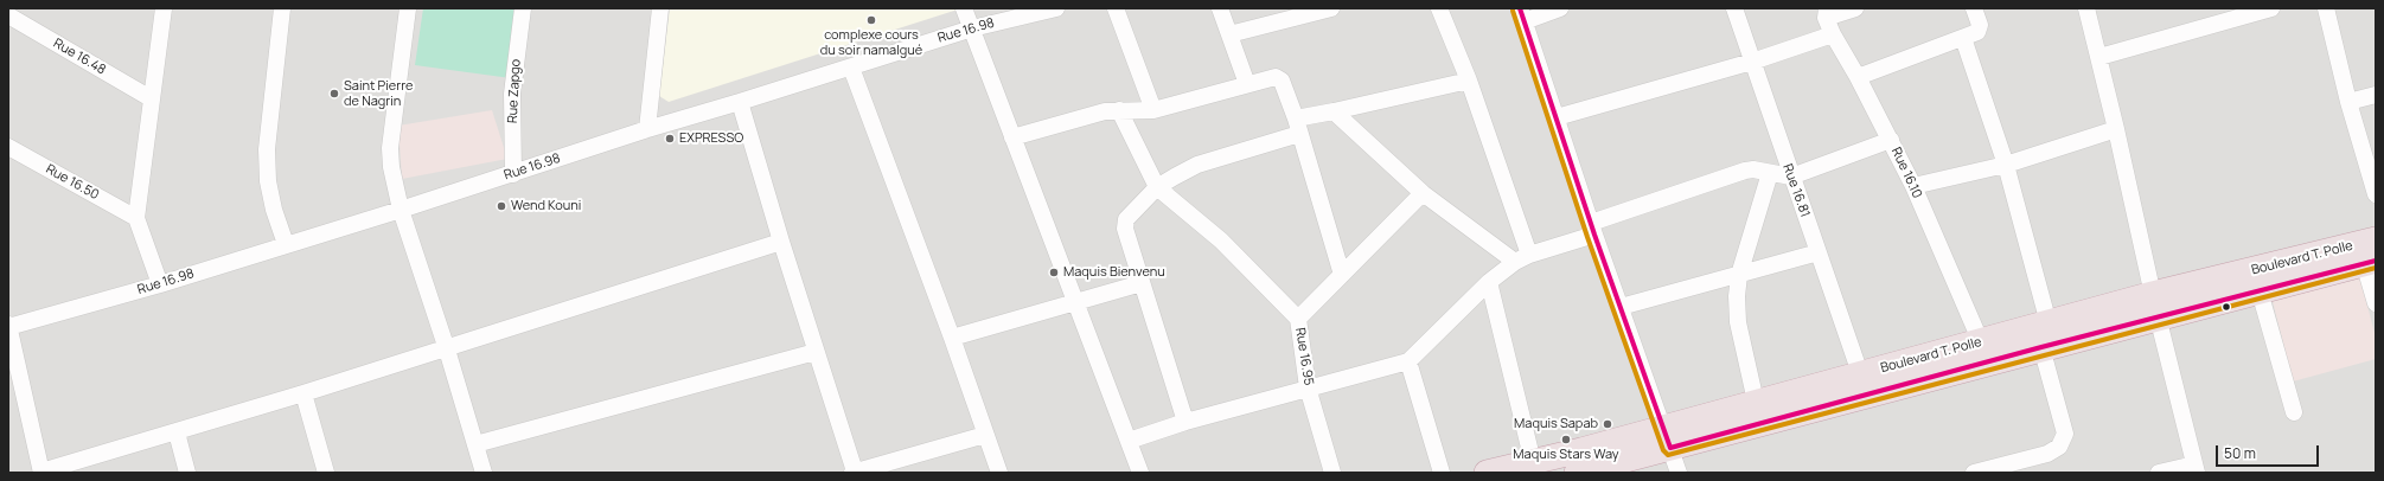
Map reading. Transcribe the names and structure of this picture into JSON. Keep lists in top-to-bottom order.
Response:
{
  "streets": {
    "highway": ["Boulevard T. Polle"],
    "street": [
      "Rue 16.98",
      "Rue 16.48",
      "Rue Zapgo",
      "Rue 16.10",
      "Rue 16.50",
      "Rue 16.81",
      "Rue 16.95"
    ]
  },
  "crossings": [
    ["Rue 16.98", "Rue Zapgo"],
    ["Rue 16.10", "Boulevard T. Polle"],
    ["Rue 16.81", "Boulevard T. Polle"]
  ],
  "places": [
    "complexe cours du soir namalgué",
    "Saint Pierre de Nagrin",
    "EXPRESSO",
    "Wend Kouni",
    "Maquis Bienvenu",
    "Maquis Sapab",
    "Maquis Stars Way"
  ],
  "scale_bar": "50 m"
}
